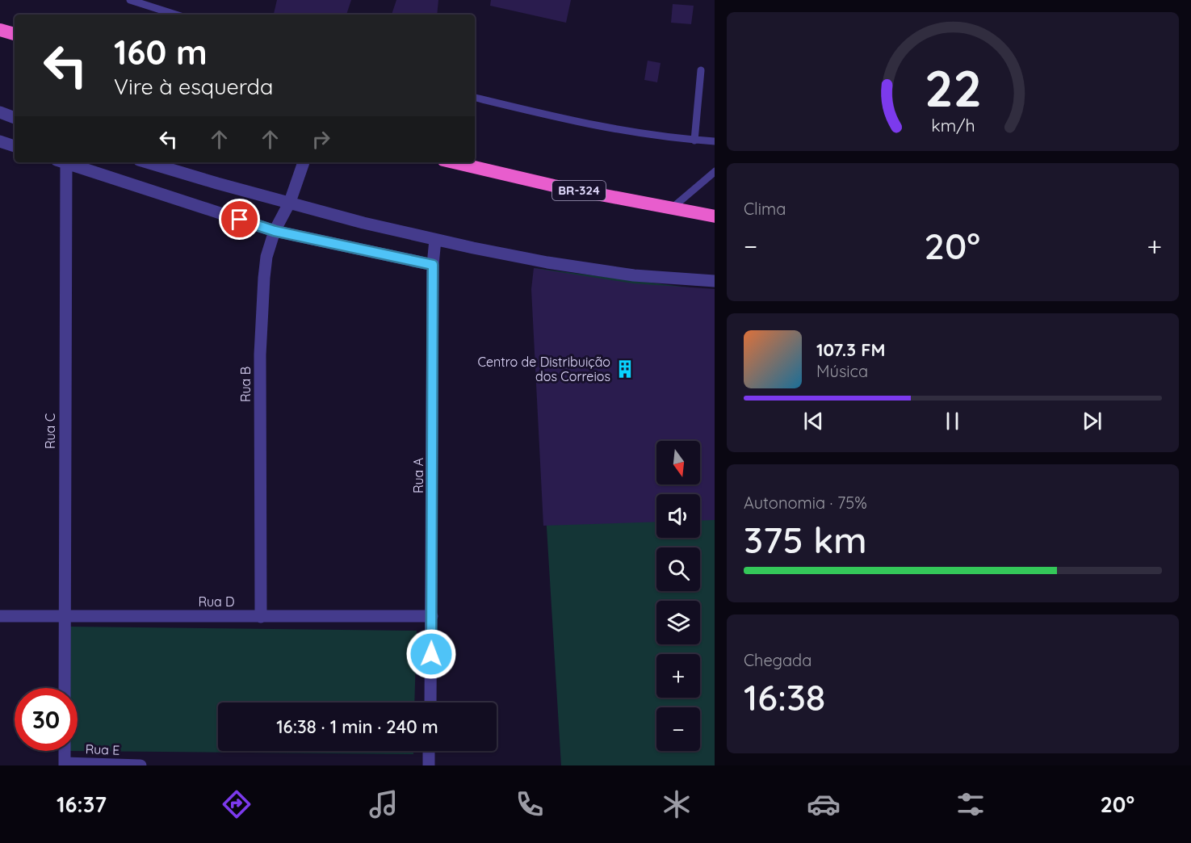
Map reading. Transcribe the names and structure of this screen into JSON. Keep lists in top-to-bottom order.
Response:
{
  "streets": {
    "highway": ["BR-324"],
    "street": [
      "Rua B",
      "Rua C",
      "Rua A",
      "Rua D",
      "Rua E"
    ]
  },
  "crossings": [
    ["Rua B", "Rua D"],
    ["Rua C", "Rua D"],
    ["Rua A", "Rua D"]
  ],
  "places": {
    "building": ["Centro de Distribuição dos Correios"]
  },
  "north": "bottom",
  "page": {
    "turn": ["160 m", "Vire à esquerda"],
    "tile": [
      "Clima",
      ["Autonomia · 75%", "375 km"],
      ["Chegada", "16:38"]
    ],
    "heat": ["−", "20°", "+"],
    "song": ["107.3 FM", "Música"],
    "map_buttons": ["+", "−"],
    "limit": "30",
    "trip": "16:38 · 1 min · 240 m",
    "tabs": ["16:37", "20°"],
    "gauge": ["22", "km/h"]
  }
}
